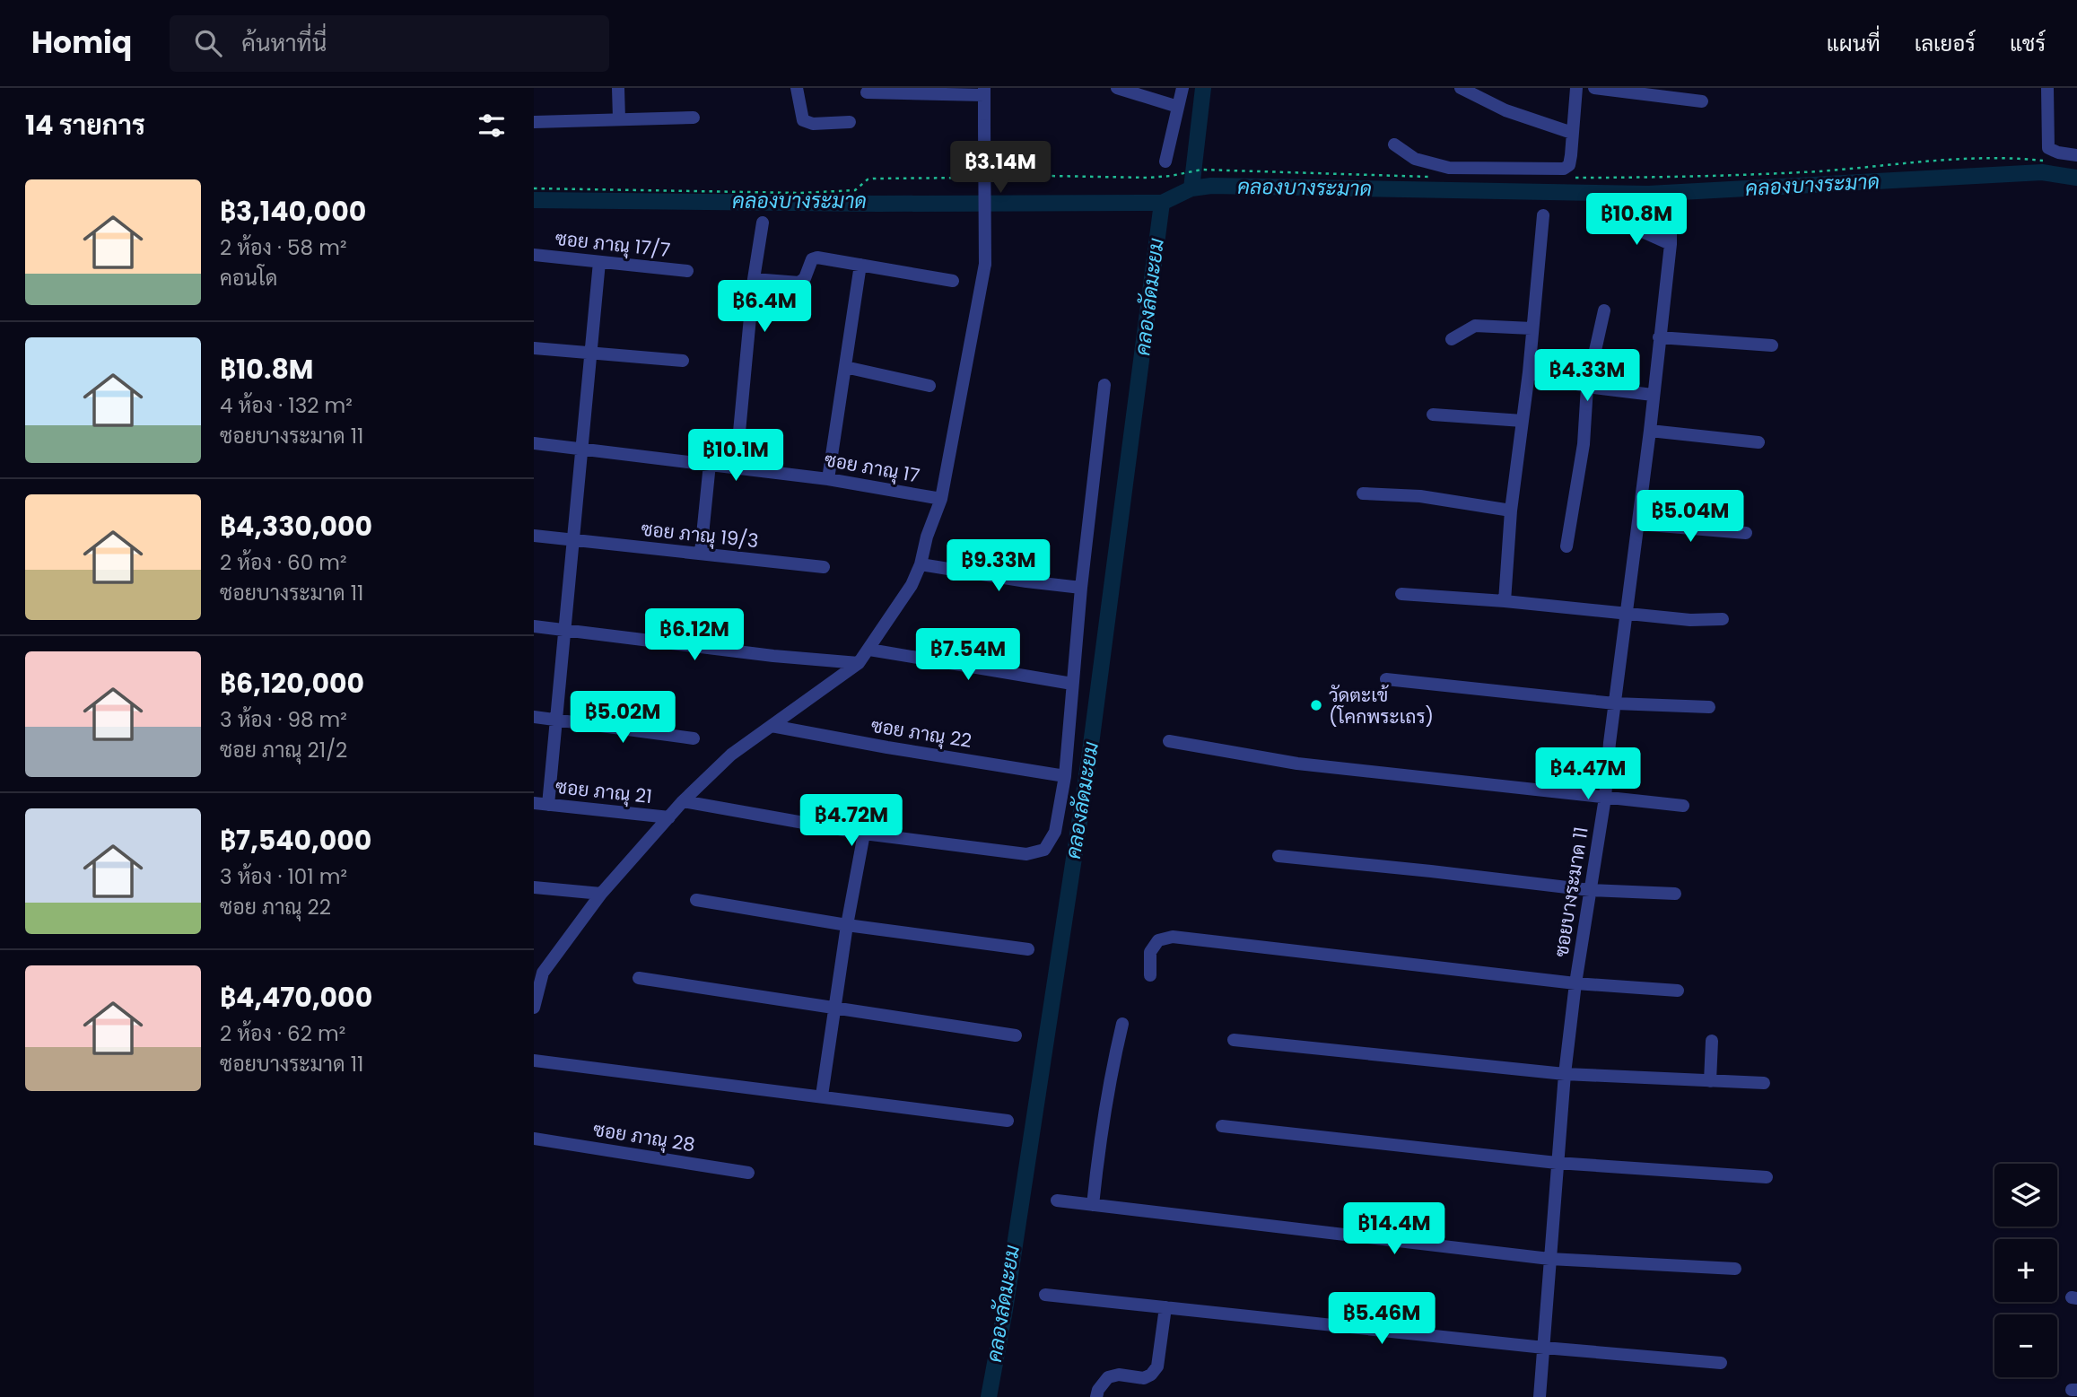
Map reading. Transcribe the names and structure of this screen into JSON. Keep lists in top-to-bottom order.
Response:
{
  "streets": {
    "street": [
      "ซอย ภาณุ 17/7",
      "ซอย ภาณุ 17",
      "ซอย ภาณุ 19/3",
      "ซอย ภาณุ 22",
      "ซอย ภาณุ 21",
      "ซอยบางระมาด 11",
      "ซอย ภาณุ 28"
    ]
  },
  "water": ["คลองบางระมาด", "คลองลัดมะยม"],
  "places": ["วัดตะเข้ (โคกพระเถร)"],
  "page": {
    "header": "Homiq",
    "search": "ค้นหาที่นี่",
    "nav": ["แผนที่", "เลเยอร์", "แชร์"],
    "heading": "14 รายการ",
    "price": [
      "฿3.14M",
      "฿10.8M",
      "฿6.4M",
      "฿4.33M",
      "฿10.1M",
      "฿5.04M",
      "฿9.33M",
      "฿6.12M",
      "฿7.54M",
      "฿5.02M",
      "฿4.47M",
      "฿4.72M",
      "฿14.4M",
      "฿5.46M"
    ],
    "list": [
      {
        "name": "฿3,140,000",
        "note": "2 ห้อง · 58 m² · คอนโด"
      },
      {
        "name": "฿10.8M",
        "note": "4 ห้อง · 132 m² · ซอยบางระมาด 11"
      },
      {
        "name": "฿4,330,000",
        "note": "2 ห้อง · 60 m² · ซอยบางระมาด 11"
      },
      {
        "name": "฿6,120,000",
        "note": "3 ห้อง · 98 m² · ซอย ภาณุ 21/2"
      },
      {
        "name": "฿7,540,000",
        "note": "3 ห้อง · 101 m² · ซอย ภาณุ 22"
      },
      {
        "name": "฿4,470,000",
        "note": "2 ห้อง · 62 m² · ซอยบางระมาด 11"
      }
    ],
    "map_buttons": ["+", "−"]
  }
}
